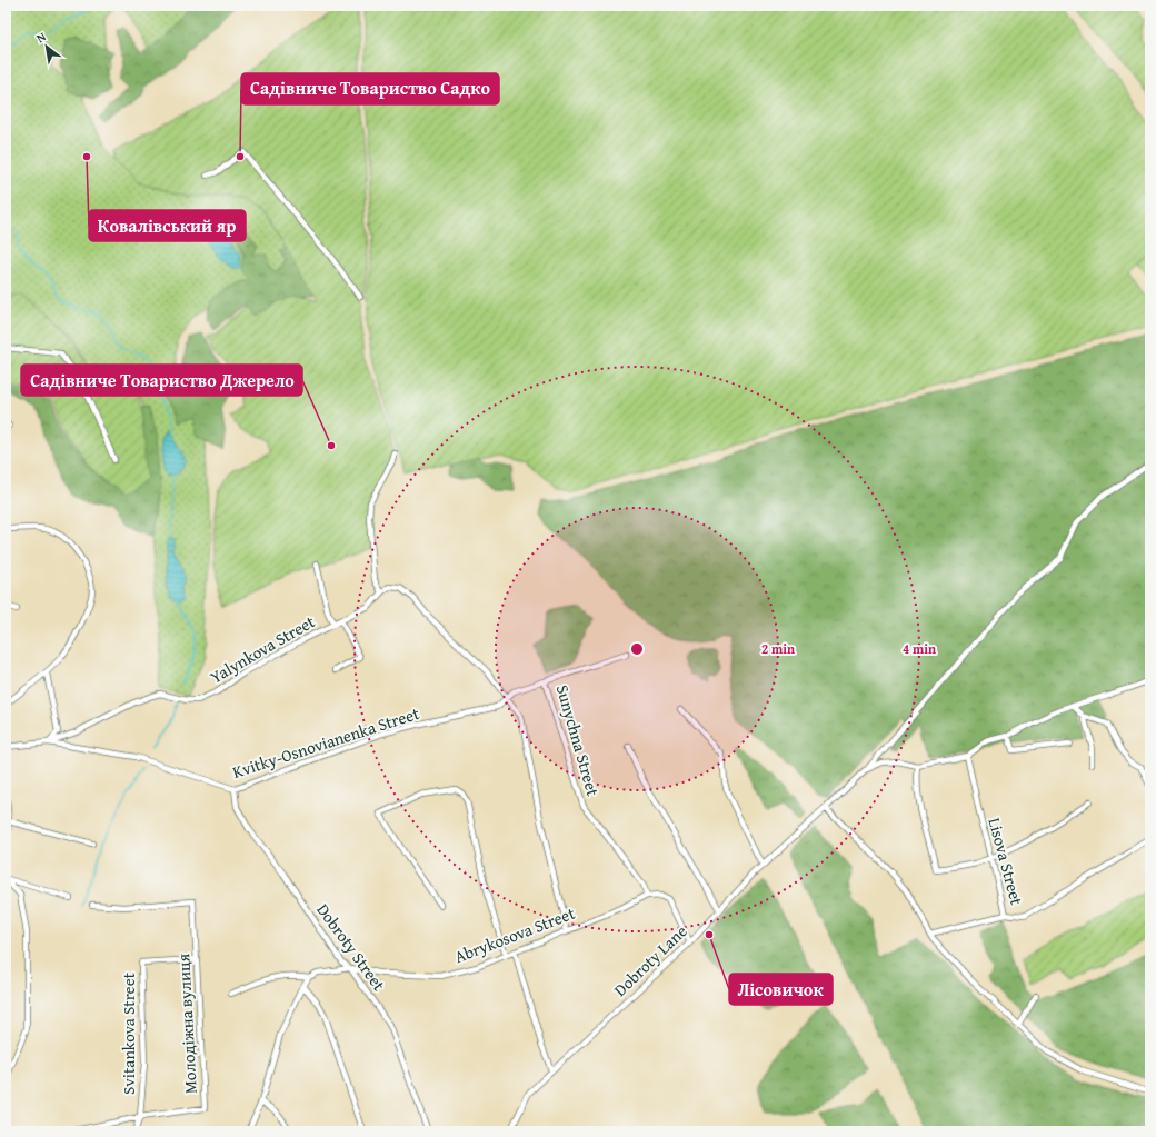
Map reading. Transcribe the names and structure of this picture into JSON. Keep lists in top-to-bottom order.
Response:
{
  "streets": {
    "street": [
      "Yalynkova Street",
      "Sunychna Street",
      "Kvitky-Osnovianenka Street",
      "Lisova Street",
      "Abrykosova Street",
      "Dobroty Street",
      "Dobroty Lane",
      "Молодіжна вулиця",
      "Svitankova Street"
    ]
  },
  "crossings": [
    ["Yalynkova Street", "Kvitky-Osnovianenka Street"],
    ["Sunychna Street", "Kvitky-Osnovianenka Street"],
    ["Sunychna Street", "Abrykosova Street"],
    ["Kvitky-Osnovianenka Street", "Dobroty Street"],
    ["Abrykosova Street", "Dobroty Street"],
    ["Молодіжна вулиця", "Svitankova Street"]
  ],
  "places": [
    "Ковалівський яр",
    "Садівниче Товариство Садко",
    "Садівниче Товариство Джерело",
    "Лісовичок"
  ],
  "north": "top left",
  "rings": ["2 min", "4 min"]
}
